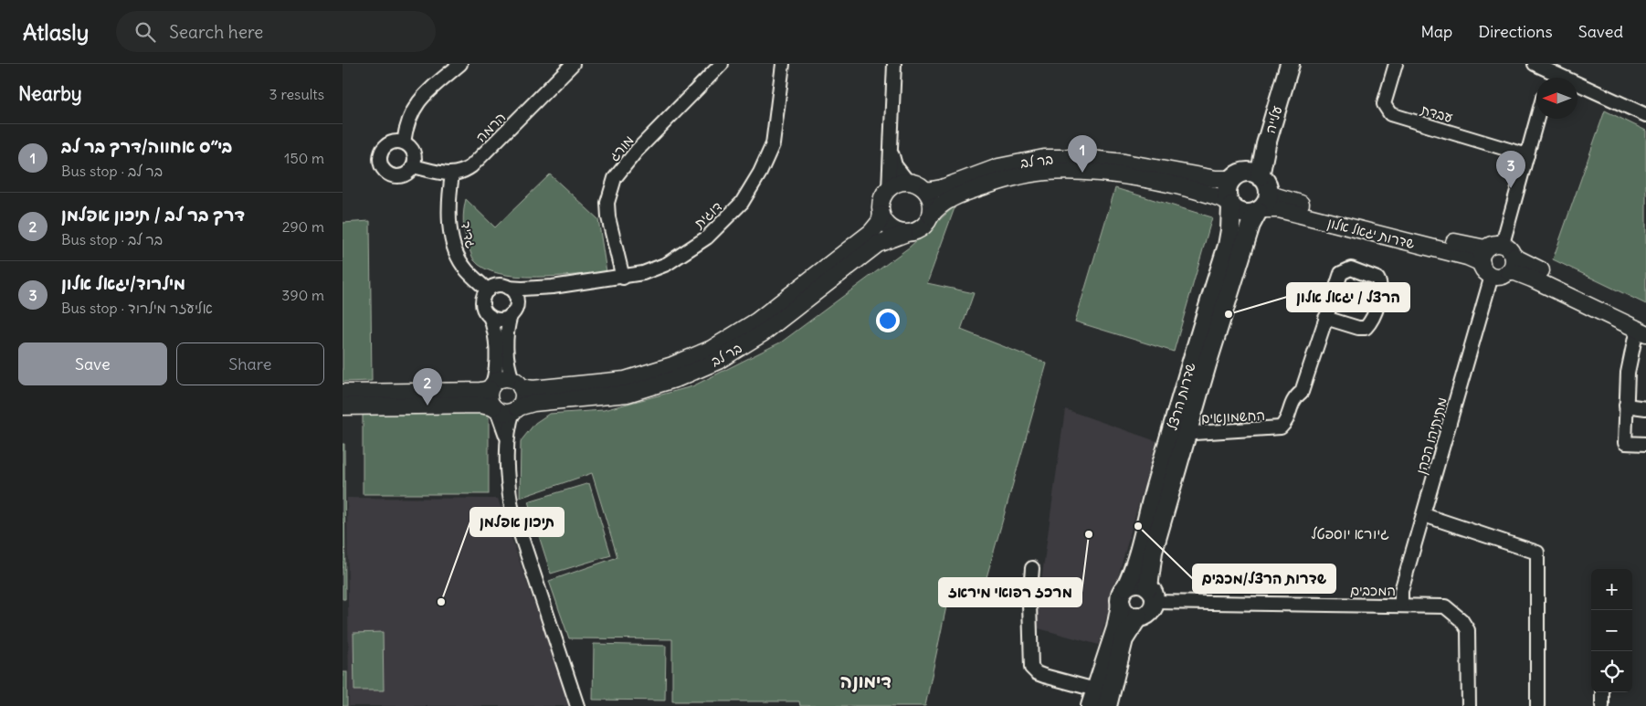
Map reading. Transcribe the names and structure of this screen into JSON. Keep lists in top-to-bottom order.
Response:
{
  "streets": {
    "main road": ["עלייה", "שדרות הרצל"],
    "street": [
      "עבדת",
      "הרמה",
      "מורג",
      "בר לב",
      "דוגית",
      "שדרות יגאל אלון",
      "גדיד",
      "החשמונאים",
      "מתיתיהו הכהן",
      "המכבים"
    ]
  },
  "crossings": [
    ["עלייה", "בר לב"],
    ["עלייה", "שדרות יגאל אלון"],
    ["עלייה", "שדרות הרצל"],
    ["הרמה", "גדיד"],
    ["מורג", "דוגית"],
    ["בר לב", "שדרות יגאל אלון"],
    ["בר לב", "שדרות הרצל"],
    ["דוגית", "גדיד"],
    ["שדרות יגאל אלון", "שדרות הרצל"],
    ["שדרות יגאל אלון", "מתיתיהו הכהן"],
    ["שדרות הרצל", "החשמונאים"],
    ["שדרות הרצל", "המכבים"],
    ["מתיתיהו הכהן", "המכבים"]
  ],
  "districts": ["גיורא יוספטל", "דימונה"],
  "places": [
    "הרצל / יגאל אלון",
    "שדרות הרצל/מכבים",
    "מרכז רפואי מיראז",
    "תיכון אפלמן"
  ],
  "north": "left",
  "page": {
    "header": "Atlasly",
    "search": "Search here",
    "nav": ["Map", "Directions", "Saved"],
    "heading": ["Nearby", "3 results"],
    "list": [
      {
        "mark": "1",
        "name": "בי״ס אחווה/דרך בר לב",
        "note": "Bus stop · בר לב",
        "value": "150 m"
      },
      {
        "mark": "2",
        "name": "דרך בר לב / תיכון אפלמן",
        "note": "Bus stop · בר לב",
        "value": "290 m"
      },
      {
        "mark": "3",
        "name": "מילרוד/יגאל אלון",
        "note": "Bus stop · אליעזר מילרוד",
        "value": "390 m"
      }
    ],
    "pins": ["1", "3", "2"],
    "buttons": ["Save", "Share"],
    "map_buttons": ["+", "−"]
  }
}
